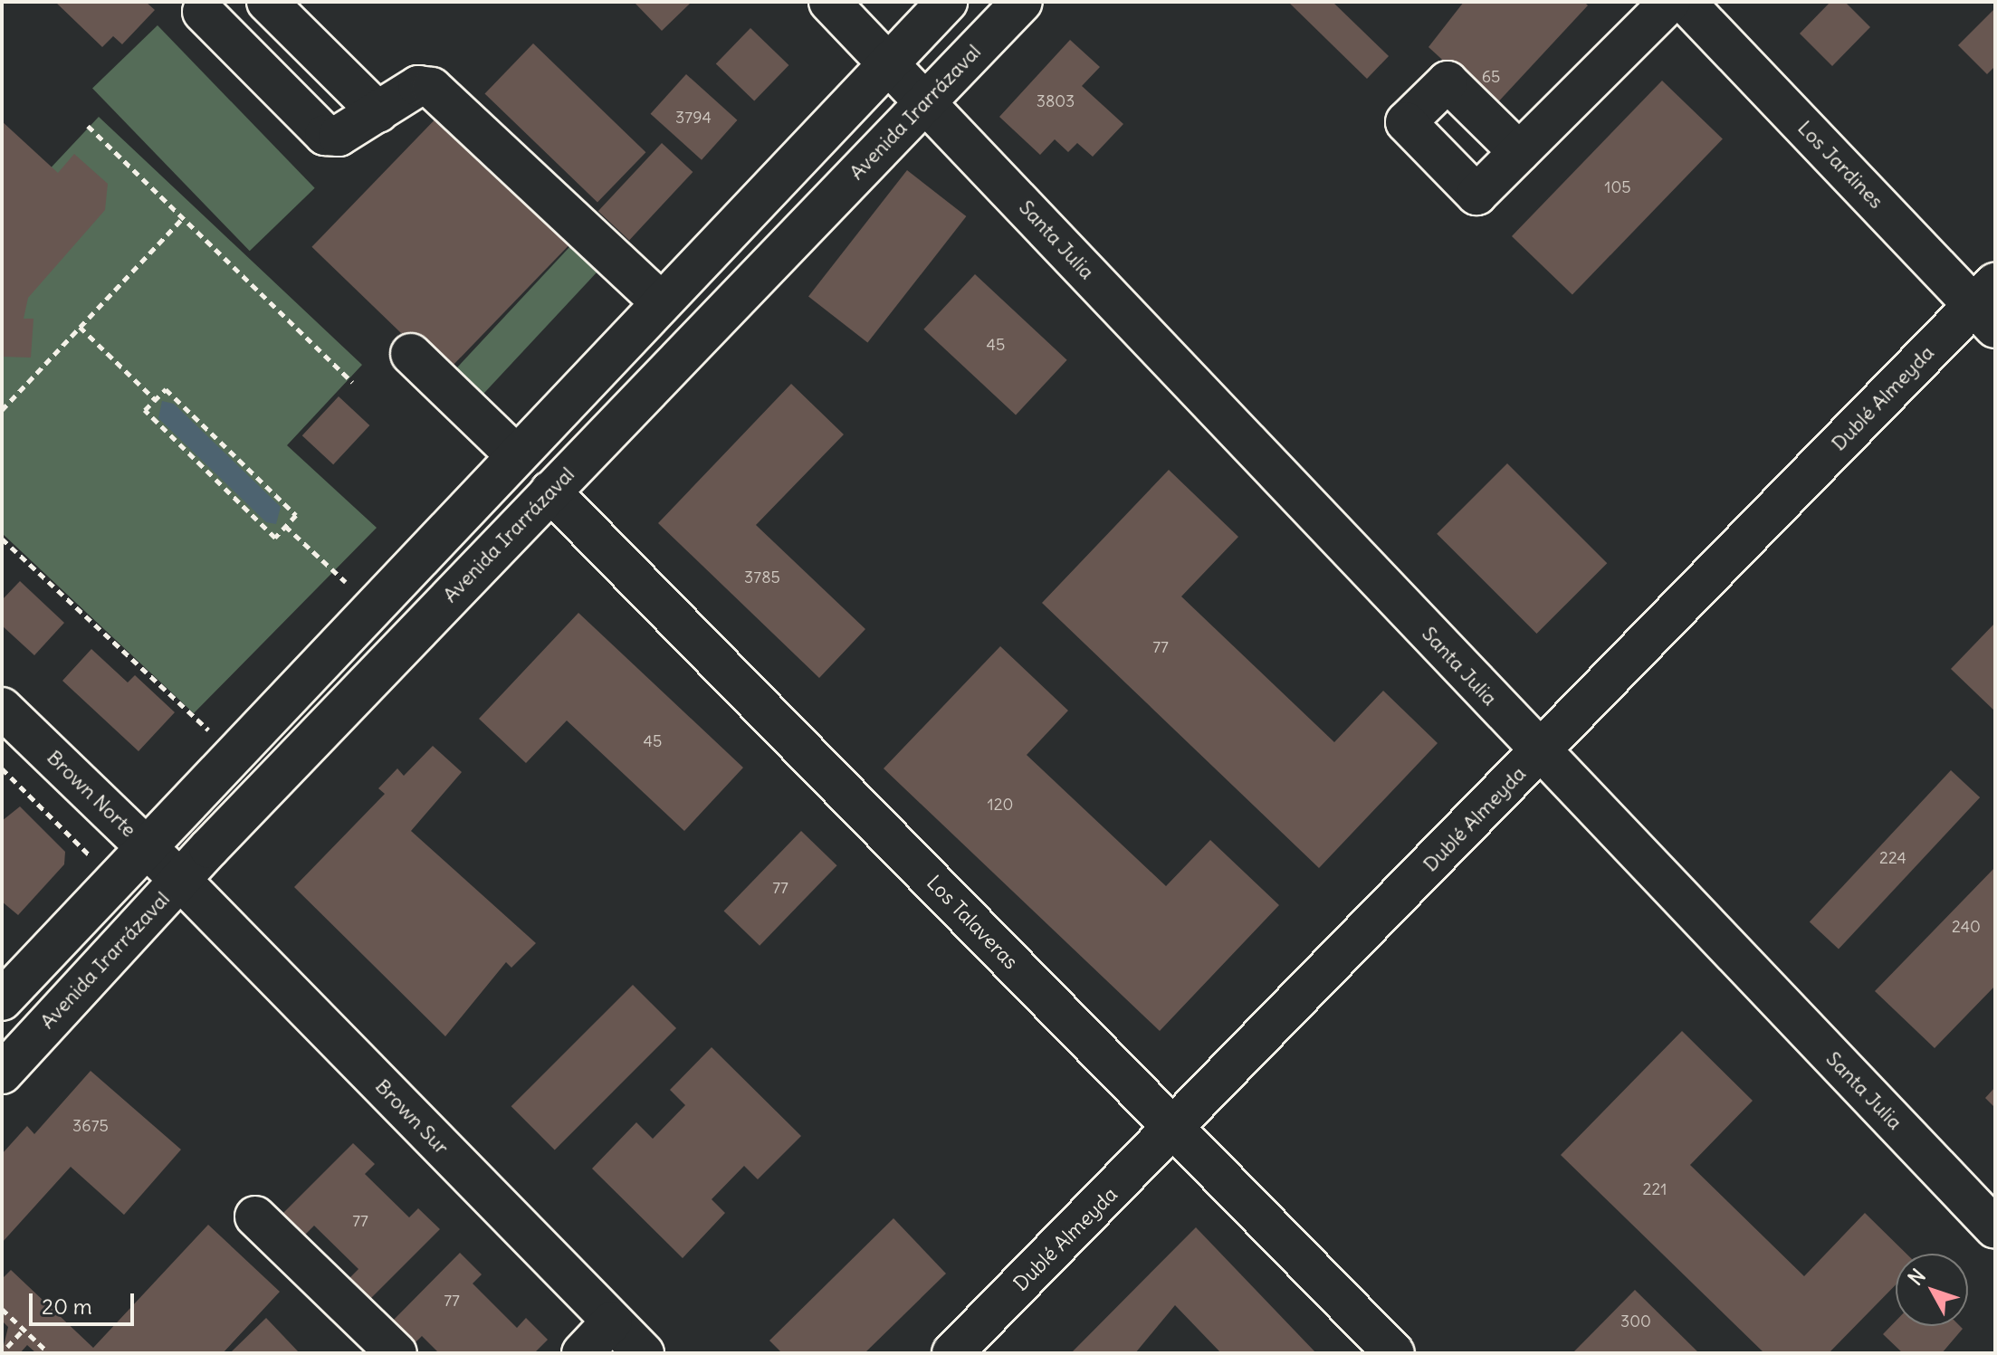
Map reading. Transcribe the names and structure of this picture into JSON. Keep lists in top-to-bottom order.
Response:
{
  "streets": {
    "main road": [
      "Avenida Irarrázaval",
      "Los Jardines",
      "Santa Julia",
      "Dublé Almeyda",
      "Brown Norte",
      "Los Talaveras",
      "Brown Sur"
    ]
  },
  "crossings": [
    ["Avenida Irarrázaval", "Santa Julia"],
    ["Avenida Irarrázaval", "Brown Norte"],
    ["Avenida Irarrázaval", "Los Talaveras"],
    ["Avenida Irarrázaval", "Brown Sur"],
    ["Los Jardines", "Dublé Almeyda"],
    ["Santa Julia", "Dublé Almeyda"],
    ["Dublé Almeyda", "Los Talaveras"],
    ["Brown Norte", "Brown Sur"]
  ],
  "house_numbers": [
    "65",
    "3803",
    "3794",
    "105",
    "45",
    "3785",
    "77",
    "45",
    "120",
    "224",
    "77",
    "240",
    "3675",
    "221",
    "77",
    "77",
    "300"
  ],
  "scale_bar": "20 m",
  "north": "top left"
}
